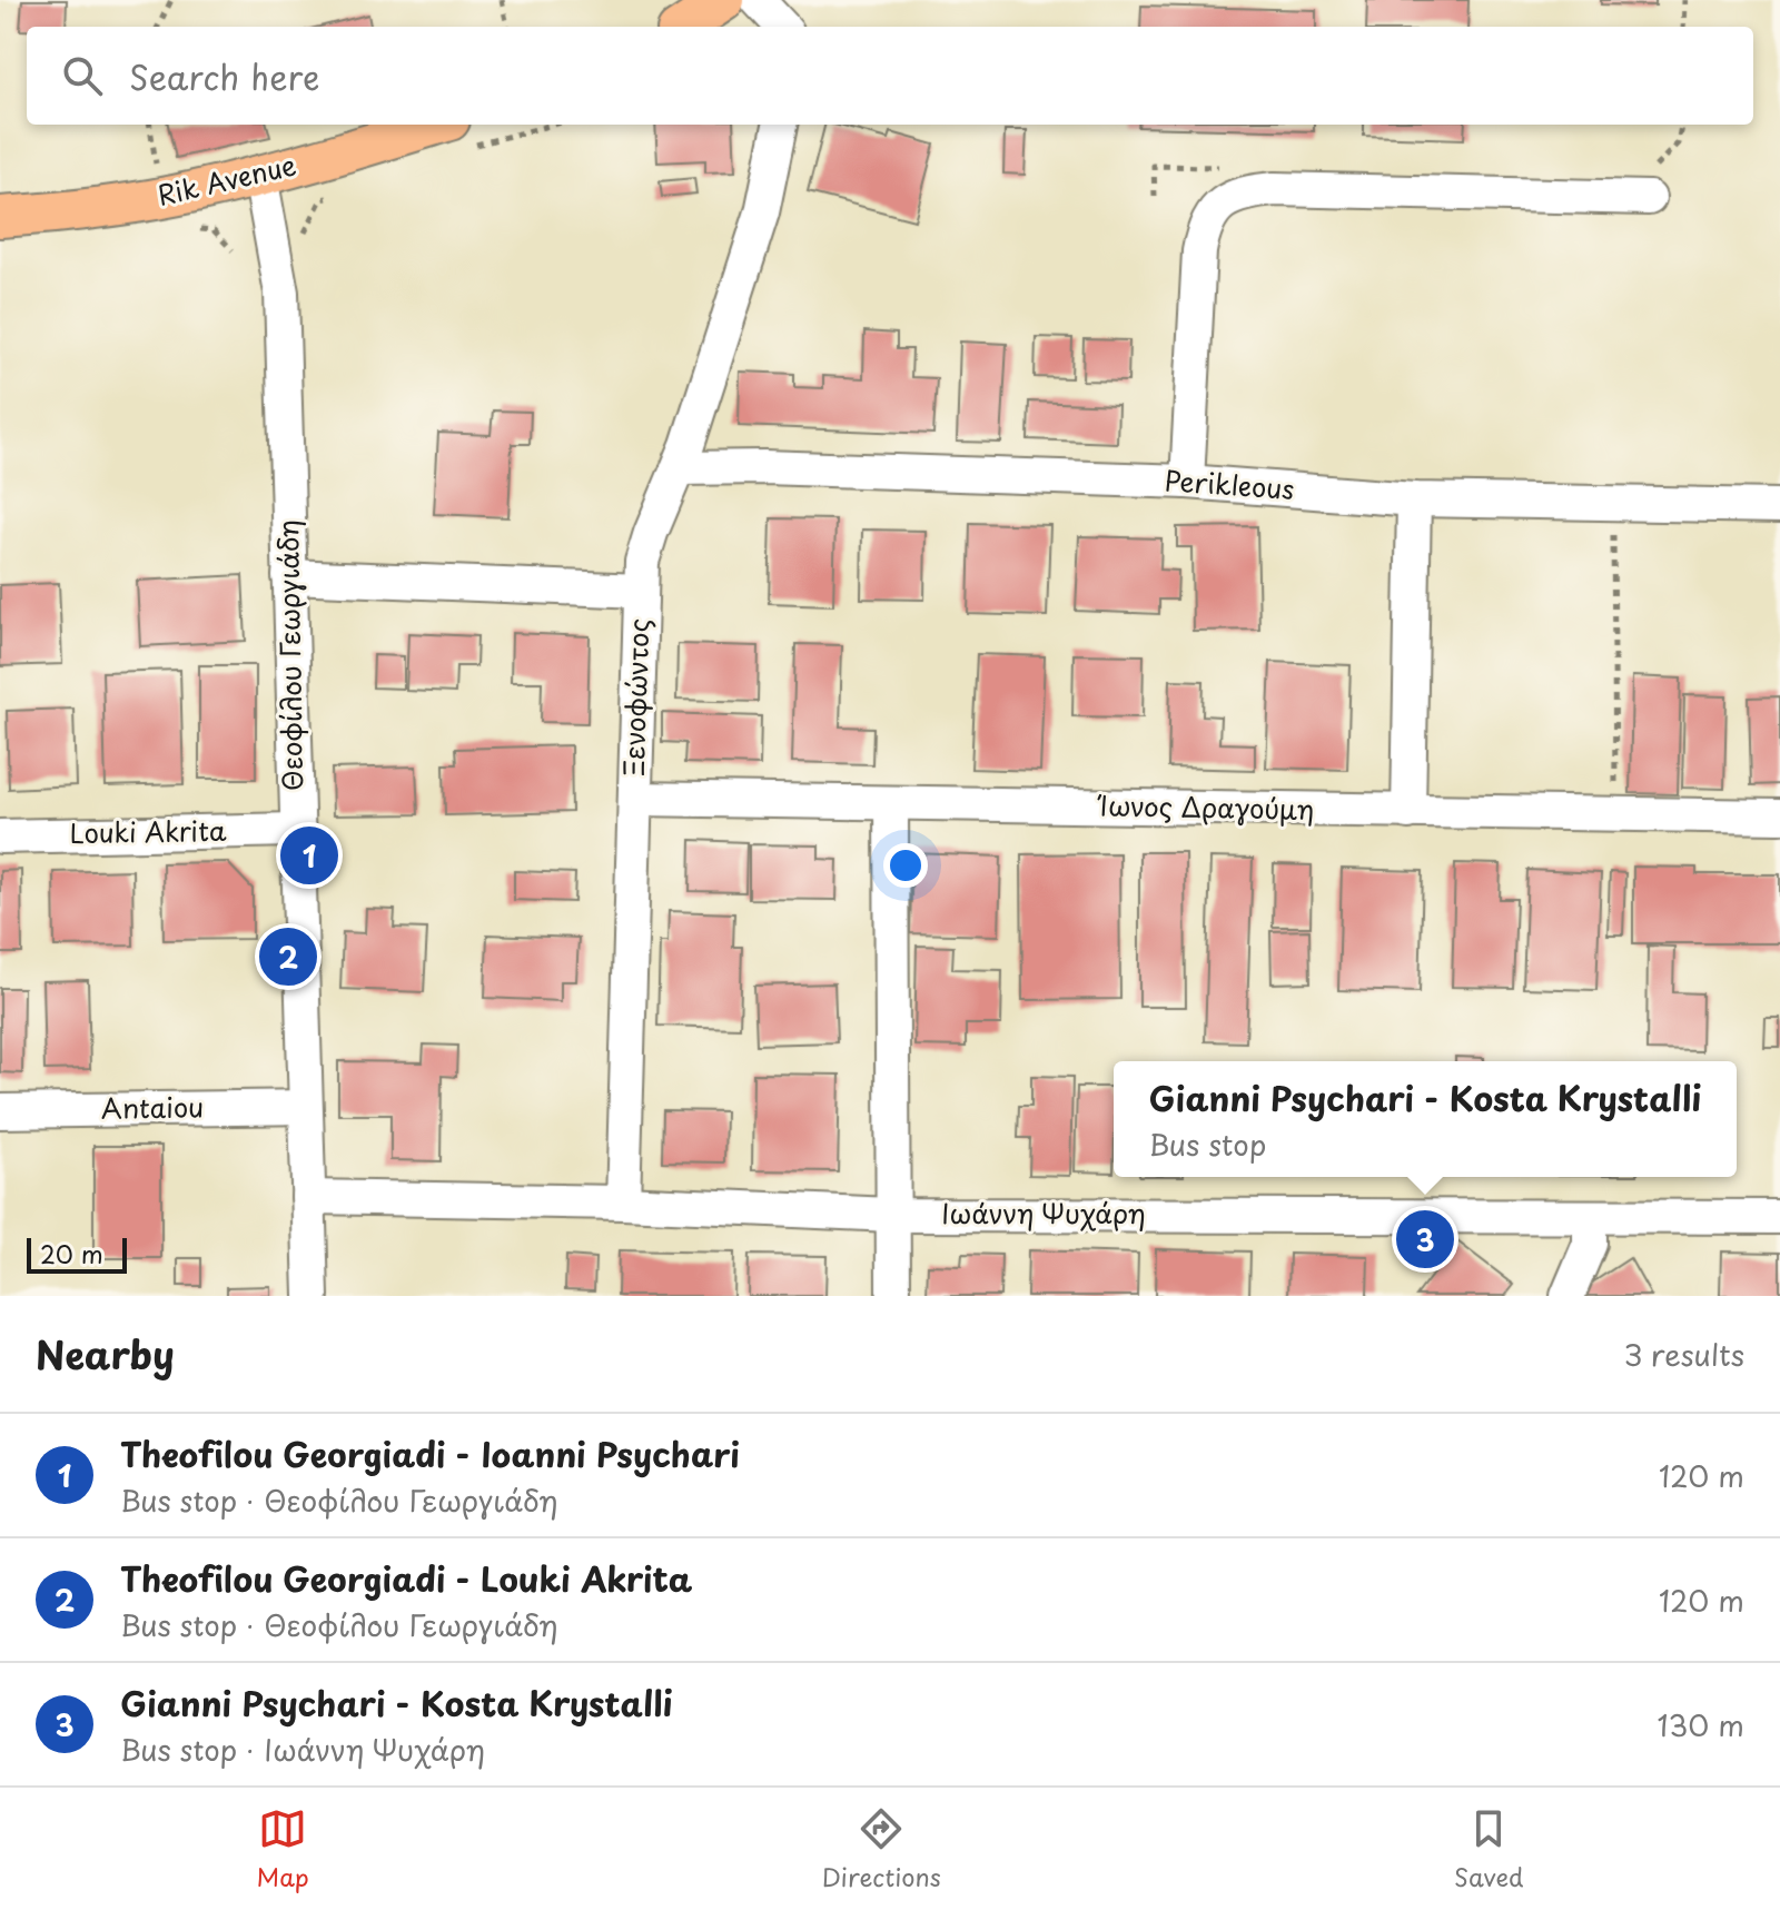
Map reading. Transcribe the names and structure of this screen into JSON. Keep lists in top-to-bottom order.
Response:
{
  "streets": {
    "main road": ["Rik Avenue"],
    "street": [
      "Perikleous",
      "Θεοφίλου Γεωργιάδη",
      "Ξενοφώντος",
      "Ίωνος Δραγούμη",
      "Louki Akrita",
      "Antaiou",
      "Ιωάννη Ψυχάρη"
    ]
  },
  "crossings": [
    ["Rik Avenue", "Θεοφίλου Γεωργιάδη"],
    ["Perikleous", "Ξενοφώντος"],
    ["Θεοφίλου Γεωργιάδη", "Louki Akrita"],
    ["Θεοφίλου Γεωργιάδη", "Antaiou"],
    ["Θεοφίλου Γεωργιάδη", "Ιωάννη Ψυχάρη"],
    ["Ξενοφώντος", "Ίωνος Δραγούμη"],
    ["Ξενοφώντος", "Ιωάννη Ψυχάρη"]
  ],
  "scale_bar": "20 m",
  "page": {
    "search": "Search here",
    "pins": ["1", "2", "3"],
    "popup": ["Gianni Psychari - Kosta Krystalli", "Bus stop"],
    "scale": "20 m",
    "heading": ["Nearby", "3 results"],
    "list": [
      {
        "mark": "1",
        "name": "Theofilou Georgiadi - Ioanni Psychari",
        "note": "Bus stop · Θεοφίλου Γεωργιάδη",
        "value": "120 m"
      },
      {
        "mark": "2",
        "name": "Theofilou Georgiadi - Louki Akrita",
        "note": "Bus stop · Θεοφίλου Γεωργιάδη",
        "value": "120 m"
      },
      {
        "mark": "3",
        "name": "Gianni Psychari - Kosta Krystalli",
        "note": "Bus stop · Ιωάννη Ψυχάρη",
        "value": "130 m"
      }
    ],
    "nav": ["Map", "Directions", "Saved"]
  }
}
